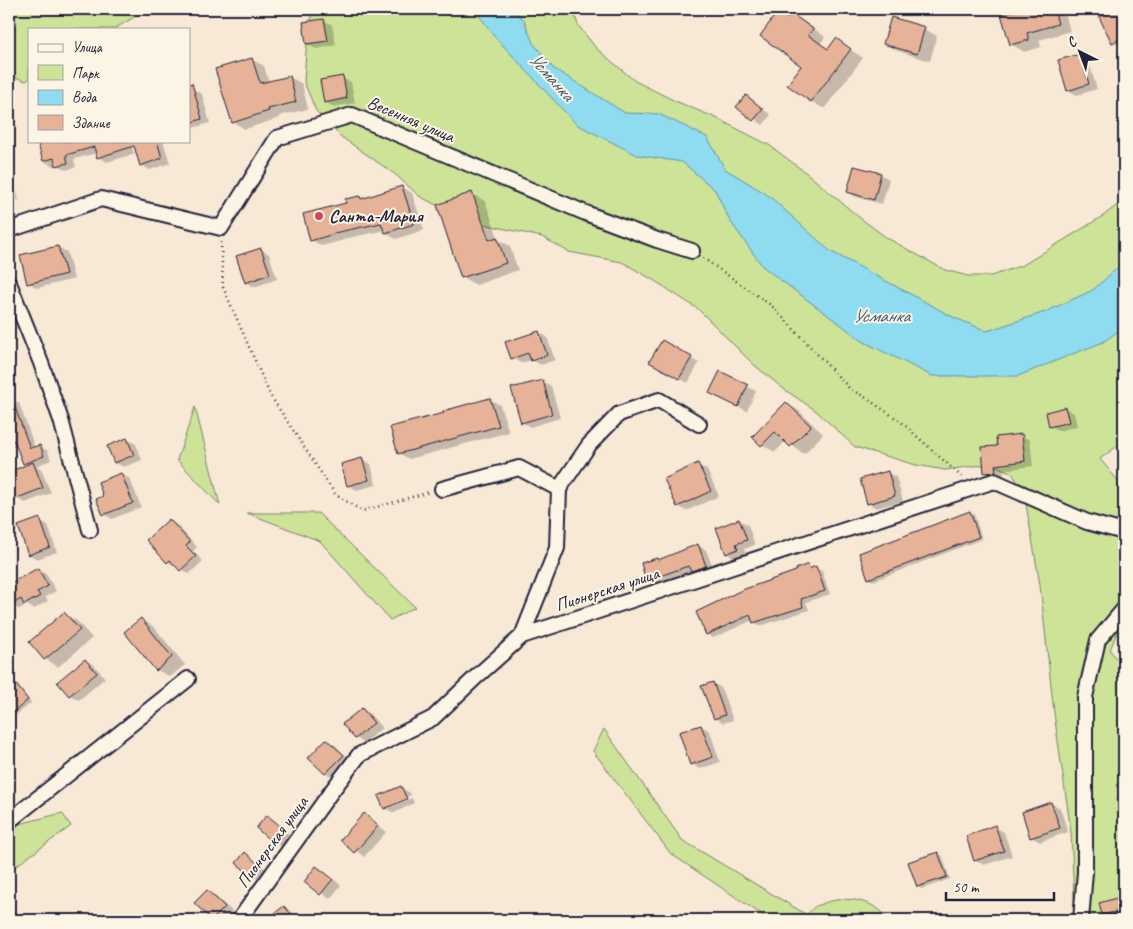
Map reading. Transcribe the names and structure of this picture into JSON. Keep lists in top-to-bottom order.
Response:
{
  "streets": {
    "street": ["Весенняя улица", "Пионерская улица"]
  },
  "water": ["Усманка"],
  "places": ["Санта-Мария"],
  "legend": [
    "Улица",
    "Парк",
    "Вода",
    "Здание"
  ],
  "scale_bar": "50 m",
  "north": "top left"
}
